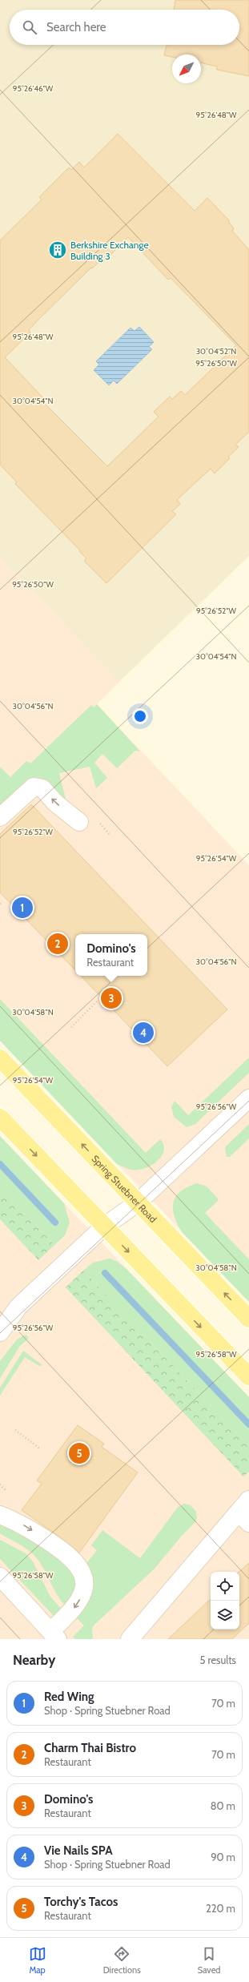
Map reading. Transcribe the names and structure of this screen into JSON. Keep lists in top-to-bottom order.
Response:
{
  "streets": {
    "main road": ["Spring Stuebner Road"]
  },
  "places": {
    "building": ["Berkshire Exchange Building 3"]
  },
  "north": "bottom left",
  "page": {
    "search": "Search here",
    "pins": [
      "1",
      "2",
      "3",
      "4",
      "5"
    ],
    "popup": ["Domino's", "Restaurant"],
    "heading": ["Nearby", "5 results"],
    "list": [
      {
        "mark": "1",
        "name": "Red Wing",
        "note": "Shop · Spring Stuebner Road",
        "value": "70 m"
      },
      {
        "mark": "2",
        "name": "Charm Thai Bistro",
        "note": "Restaurant",
        "value": "70 m"
      },
      {
        "mark": "3",
        "name": "Domino's",
        "note": "Restaurant",
        "value": "80 m"
      },
      {
        "mark": "4",
        "name": "Vie Nails SPA",
        "note": "Shop · Spring Stuebner Road",
        "value": "90 m"
      },
      {
        "mark": "5",
        "name": "Torchy's Tacos",
        "note": "Restaurant",
        "value": "220 m"
      }
    ],
    "nav": ["Map", "Directions", "Saved"]
  },
  "coordinates": [
    "95°26'46\"W",
    "95°26'48\"W",
    "30°04'52\"N",
    "95°26'50\"W",
    "30°04'54\"N",
    "95°26'52\"W",
    "30°04'56\"N",
    "95°26'54\"W",
    "30°04'58\"N",
    "95°26'56\"W",
    "95°26'58\"W"
  ]
}
